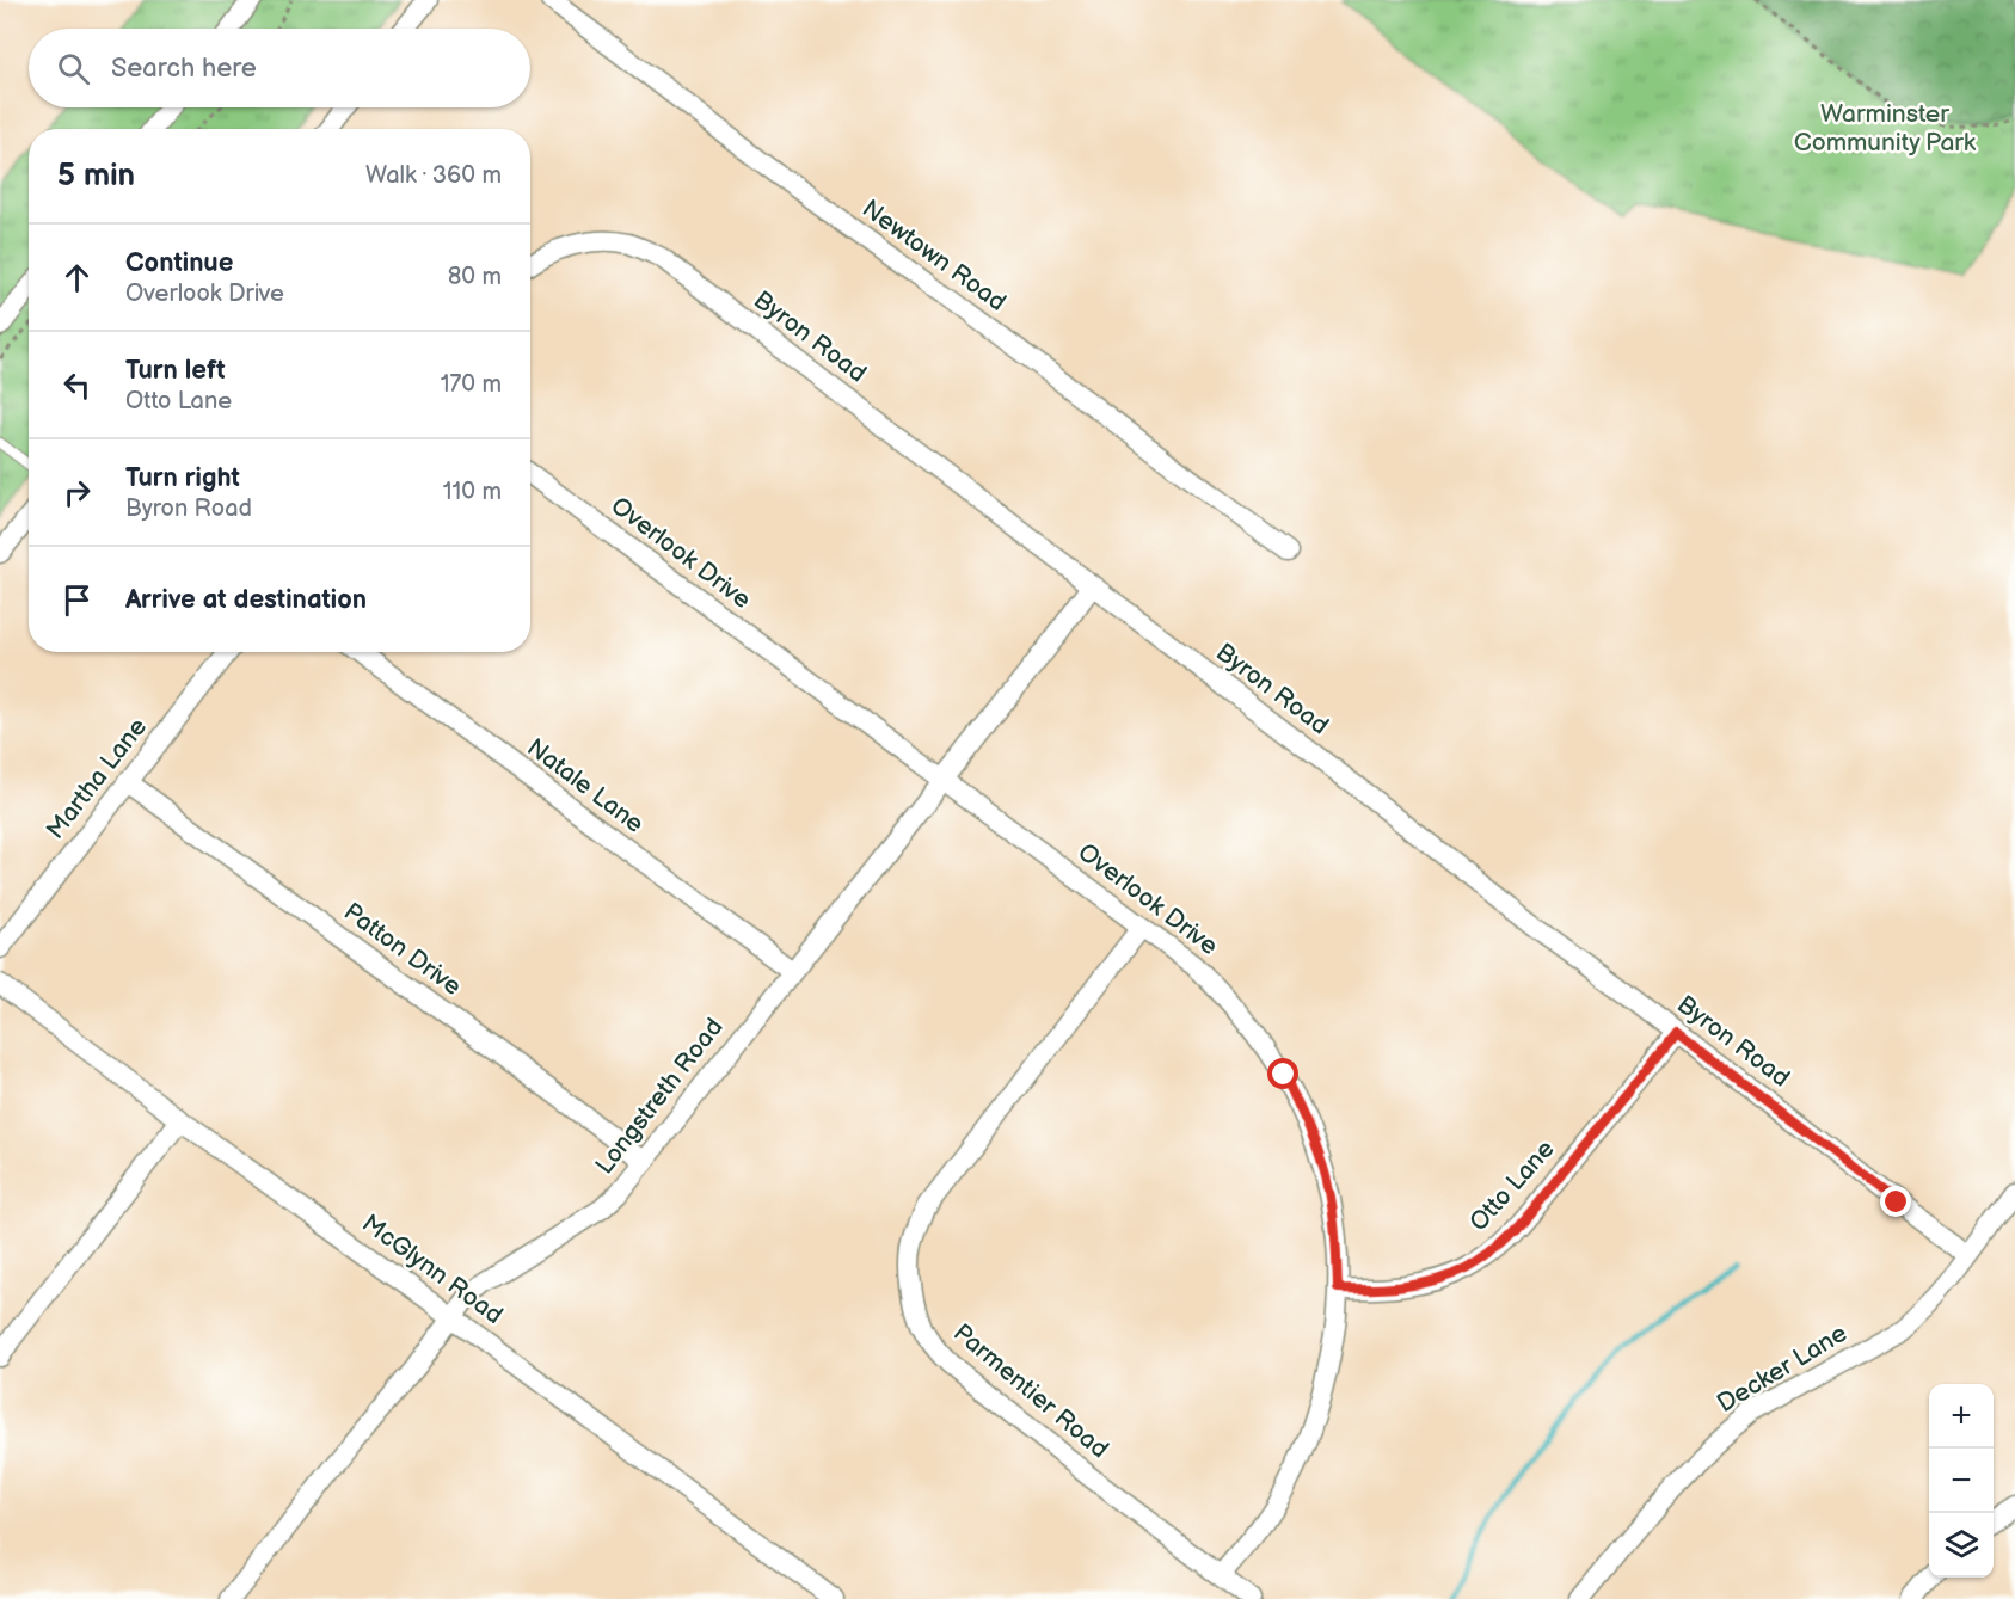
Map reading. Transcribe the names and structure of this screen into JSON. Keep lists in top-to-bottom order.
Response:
{
  "streets": {
    "street": [
      "Newtown Road",
      "Byron Road",
      "Overlook Drive",
      "Martha Lane",
      "Natale Lane",
      "Patton Drive",
      "Longstreth Road",
      "Otto Lane",
      "McGlynn Road",
      "Decker Lane",
      "Parmentier Road"
    ]
  },
  "crossings": [
    ["Byron Road", "Longstreth Road"],
    ["Byron Road", "Otto Lane"],
    ["Byron Road", "Decker Lane"],
    ["Overlook Drive", "Longstreth Road"],
    ["Overlook Drive", "Otto Lane"],
    ["Overlook Drive", "Parmentier Road"],
    ["Martha Lane", "Patton Drive"],
    ["Natale Lane", "Longstreth Road"],
    ["Patton Drive", "Longstreth Road"],
    ["Longstreth Road", "McGlynn Road"]
  ],
  "parks": ["Warminster Community Park"],
  "page": {
    "search": "Search here",
    "heading": ["5 min", "Walk · 360 m"],
    "list": [
      ["Continue", "Overlook Drive", "80 m"],
      ["Turn left", "Otto Lane", "170 m"],
      ["Turn right", "Byron Road", "110 m"],
      "Arrive at destination"
    ],
    "map_buttons": ["+", "−"]
  }
}
